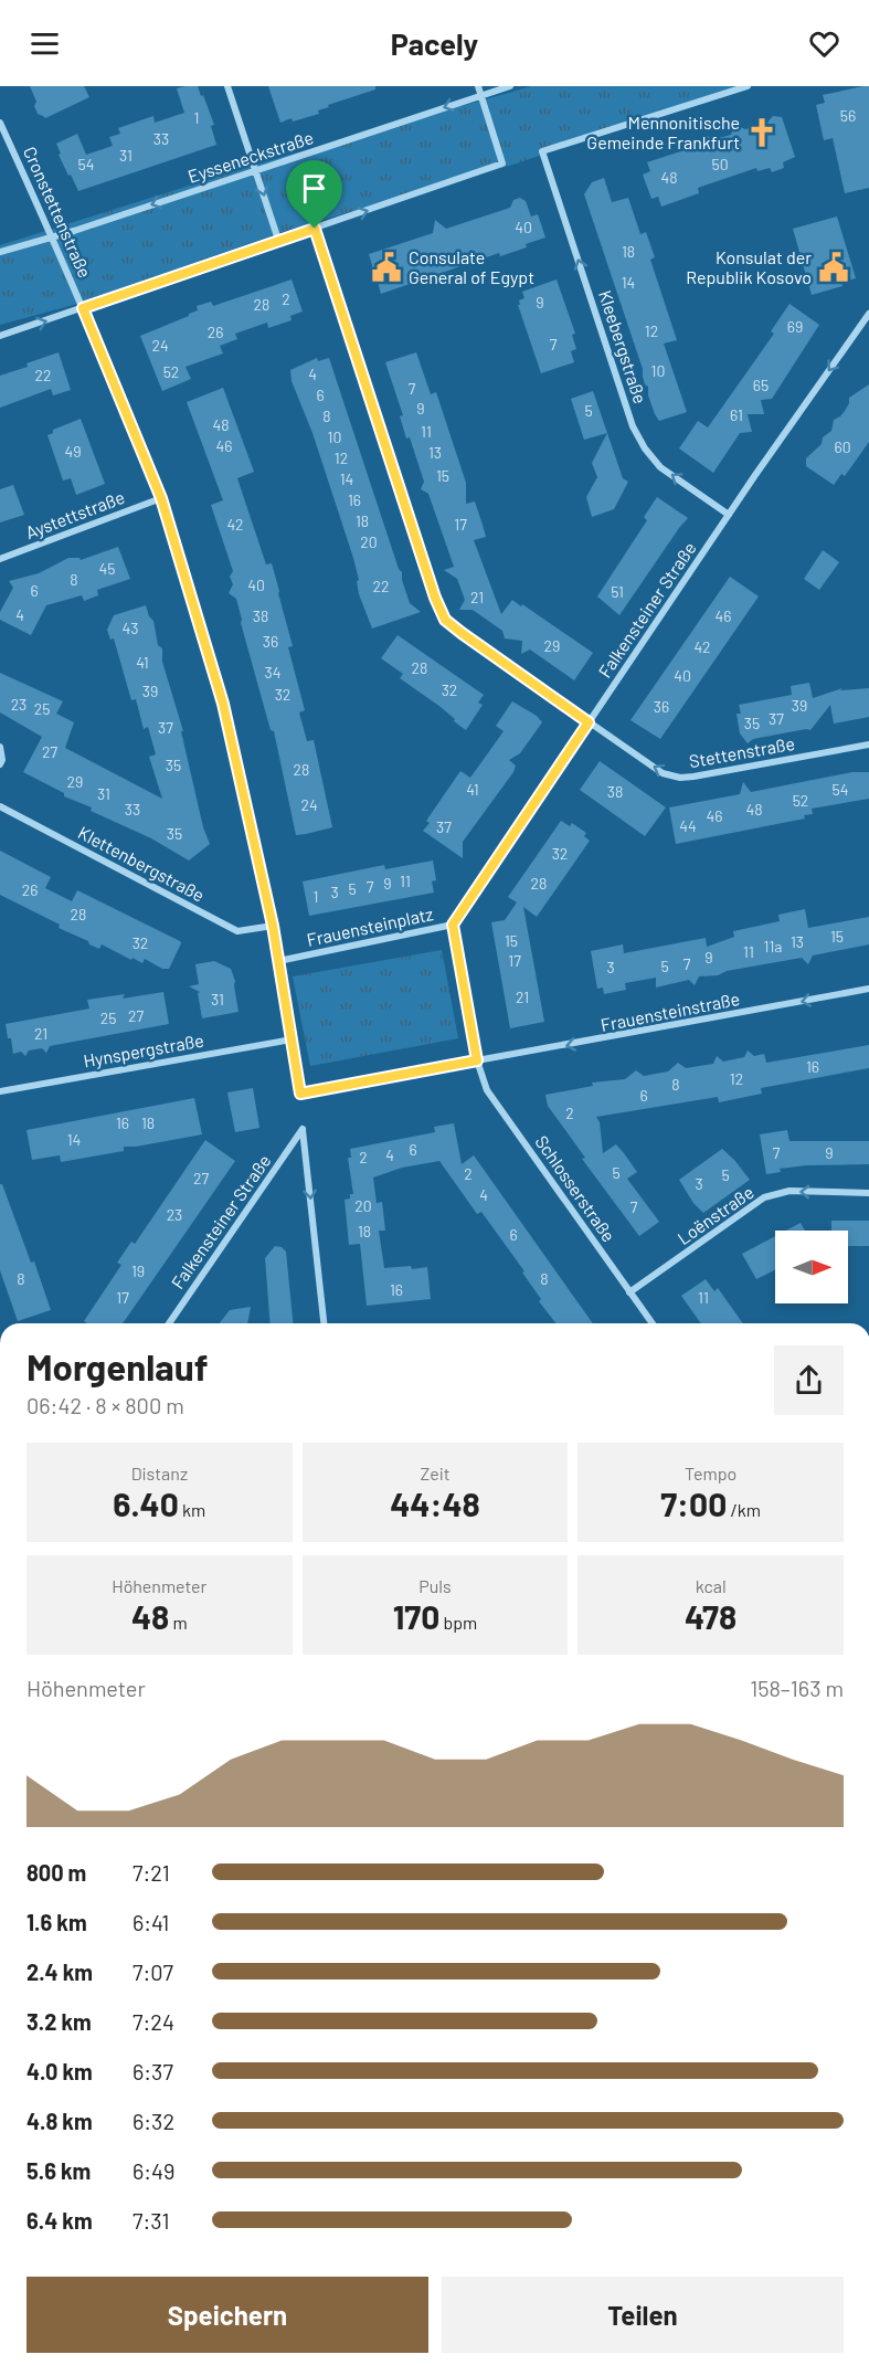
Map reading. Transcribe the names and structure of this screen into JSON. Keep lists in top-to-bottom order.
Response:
{
  "streets": {
    "street": [
      "Eysseneckstraße",
      "Cronstettenstraße",
      "Kleebergstraße",
      "Aystettstraße",
      "Falkensteiner Straße",
      "Stettenstraße",
      "Klettenbergstraße",
      "Frauensteinplatz",
      "Frauensteinstraße",
      "Hynspergstraße",
      "Schlosserstraße",
      "Loënstraße"
    ]
  },
  "crossings": [
    ["Eysseneckstraße", "Cronstettenstraße"],
    ["Cronstettenstraße", "Aystettstraße"],
    ["Cronstettenstraße", "Klettenbergstraße"],
    ["Cronstettenstraße", "Frauensteinplatz"],
    ["Kleebergstraße", "Falkensteiner Straße"],
    ["Falkensteiner Straße", "Stettenstraße"],
    ["Falkensteiner Straße", "Frauensteinplatz"],
    ["Frauensteinplatz", "Frauensteinstraße"],
    ["Frauensteinplatz", "Schlosserstraße"],
    ["Frauensteinstraße", "Schlosserstraße"],
    ["Schlosserstraße", "Loënstraße"]
  ],
  "one_way": ["Eysseneckstraße", "Frauensteinstraße", "Loënstraße"],
  "places": {
    "church": ["Mennonitische Gemeinde Frankfurt"],
    "public building": ["Consulate General of Egypt", "Konsulat der Republik Kosovo"]
  },
  "house_numbers": [
    "56",
    "1",
    "33",
    "31",
    "54",
    "50",
    "48",
    "40",
    "18",
    "14",
    "2",
    "9",
    "28",
    "69",
    "12",
    "26",
    "7",
    "24",
    "10",
    "52",
    "4",
    "22",
    "65",
    "7",
    "6",
    "9",
    "5",
    "61",
    "8",
    "48",
    "11",
    "10",
    "46",
    "60",
    "49",
    "13",
    "12",
    "15",
    "14",
    "16",
    "18",
    "42",
    "17",
    "20",
    "45",
    "8",
    "40",
    "22",
    "6",
    "51",
    "21",
    "4",
    "38",
    "46",
    "43",
    "36",
    "29",
    "42",
    "41",
    "28",
    "34",
    "40",
    "32",
    "39",
    "32",
    "23",
    "39",
    "36",
    "25",
    "37",
    "35",
    "37",
    "27",
    "35",
    "28",
    "29",
    "41",
    "54",
    "38",
    "31",
    "52",
    "24",
    "33",
    "48",
    "46",
    "44",
    "37",
    "35",
    "32",
    "11",
    "9",
    "28",
    "7",
    "5",
    "26",
    "3",
    "1",
    "28",
    "15",
    "15",
    "13",
    "32",
    "11a",
    "11",
    "9",
    "17",
    "7",
    "5",
    "3",
    "21",
    "31",
    "27",
    "25",
    "21",
    "16",
    "12",
    "8",
    "6",
    "2",
    "16",
    "18",
    "14",
    "6",
    "7",
    "9",
    "4",
    "2",
    "5",
    "2",
    "5",
    "27",
    "3",
    "4",
    "20",
    "7",
    "23",
    "18",
    "6",
    "19",
    "8",
    "8",
    "16",
    "17",
    "11"
  ],
  "north": "right",
  "page": {
    "header": "Pacely",
    "heading": ["Morgenlauf", "06:42 · 8 × 800 m"],
    "stats": [
      ["Distanz", "6.40 km"],
      ["Zeit", "44:48"],
      ["Tempo", "7:00 /km"],
      ["Höhenmeter", "48 m"],
      ["Puls", "170 bpm"],
      ["kcal", "478"]
    ],
    "chart": ["Höhenmeter", "158–163 m"],
    "list": [
      {
        "name": "800 m",
        "note": "7:21"
      },
      {
        "name": "1.6 km",
        "note": "6:41"
      },
      {
        "name": "2.4 km",
        "note": "7:07"
      },
      {
        "name": "3.2 km",
        "note": "7:24"
      },
      {
        "name": "4.0 km",
        "note": "6:37"
      },
      {
        "name": "4.8 km",
        "note": "6:32"
      },
      {
        "name": "5.6 km",
        "note": "6:49"
      },
      {
        "name": "6.4 km",
        "note": "7:31"
      }
    ],
    "buttons": ["Speichern", "Teilen"]
  }
}
